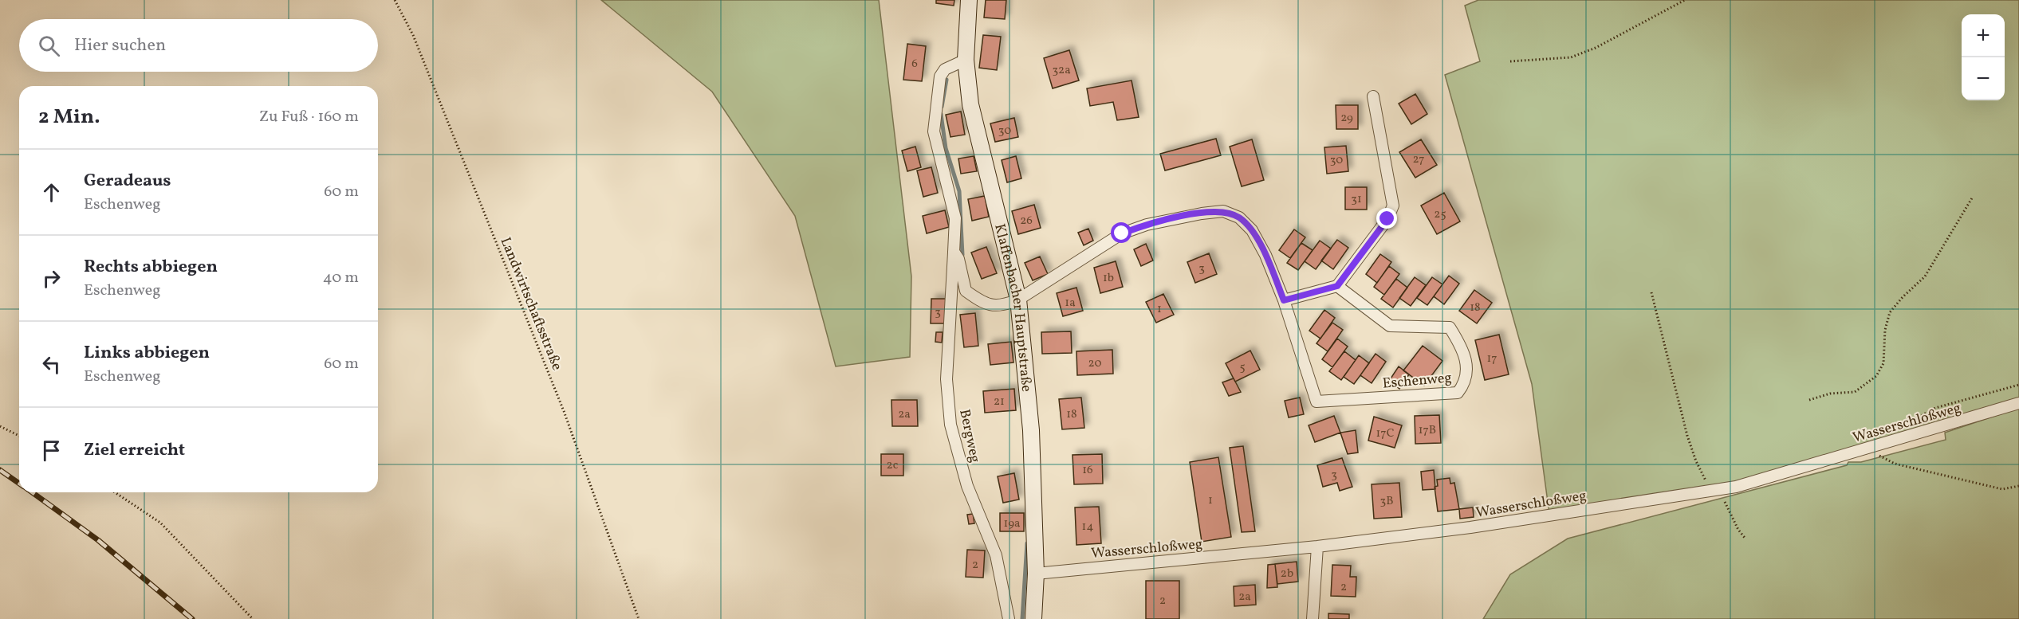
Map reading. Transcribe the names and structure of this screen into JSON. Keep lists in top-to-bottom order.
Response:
{
  "streets": {
    "street": [
      "Klaffenbacher Hauptstraße",
      "Eschenweg",
      "Wasserschloßweg",
      "Bergweg"
    ],
    "path": ["Landwirtschaftsstraße"]
  },
  "crossings": [
    ["Klaffenbacher Hauptstraße", "Eschenweg"],
    ["Klaffenbacher Hauptstraße", "Wasserschloßweg"],
    ["Klaffenbacher Hauptstraße", "Bergweg"],
    ["Eschenweg", "Bergweg"]
  ],
  "house_numbers": [
    "6",
    "32a",
    "29",
    "30",
    "27",
    "30",
    "31",
    "25",
    "26",
    "3",
    "1b",
    "1a",
    "18",
    "1",
    "3",
    "17",
    "20",
    "5",
    "21",
    "2a",
    "18",
    "17B",
    "17C",
    "2c",
    "16",
    "3",
    "1",
    "3B",
    "19a",
    "14",
    "2",
    "2b",
    "2",
    "2a",
    "2"
  ],
  "page": {
    "map_buttons": ["+", "−"],
    "search": "Hier suchen",
    "heading": ["2 Min.", "Zu Fuß · 160 m"],
    "list": [
      ["Geradeaus", "Eschenweg", "60 m"],
      ["Rechts abbiegen", "Eschenweg", "40 m"],
      ["Links abbiegen", "Eschenweg", "60 m"],
      "Ziel erreicht"
    ]
  }
}
